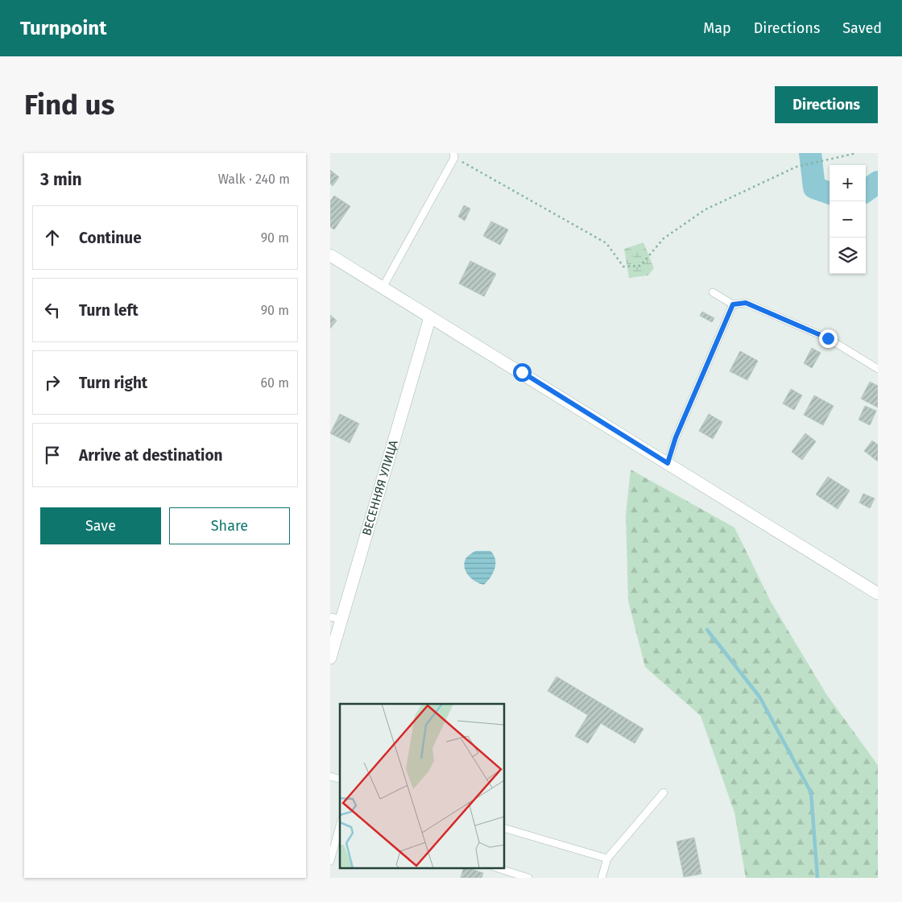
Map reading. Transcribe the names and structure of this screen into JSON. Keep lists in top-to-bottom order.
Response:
{
  "streets": {
    "street": ["ВЕСЕННЯЯ УЛИЦА"]
  },
  "page": {
    "header": "Turnpoint",
    "nav": ["Map", "Directions", "Saved"],
    "buttons": [
      "Directions",
      ["Save", "Share"]
    ],
    "title": "Find us",
    "heading": ["3 min", "Walk · 240 m"],
    "map_buttons": ["+", "−"],
    "list": [
      ["Continue", "90 m"],
      ["Turn left", "90 m"],
      ["Turn right", "60 m"],
      "Arrive at destination"
    ]
  }
}
